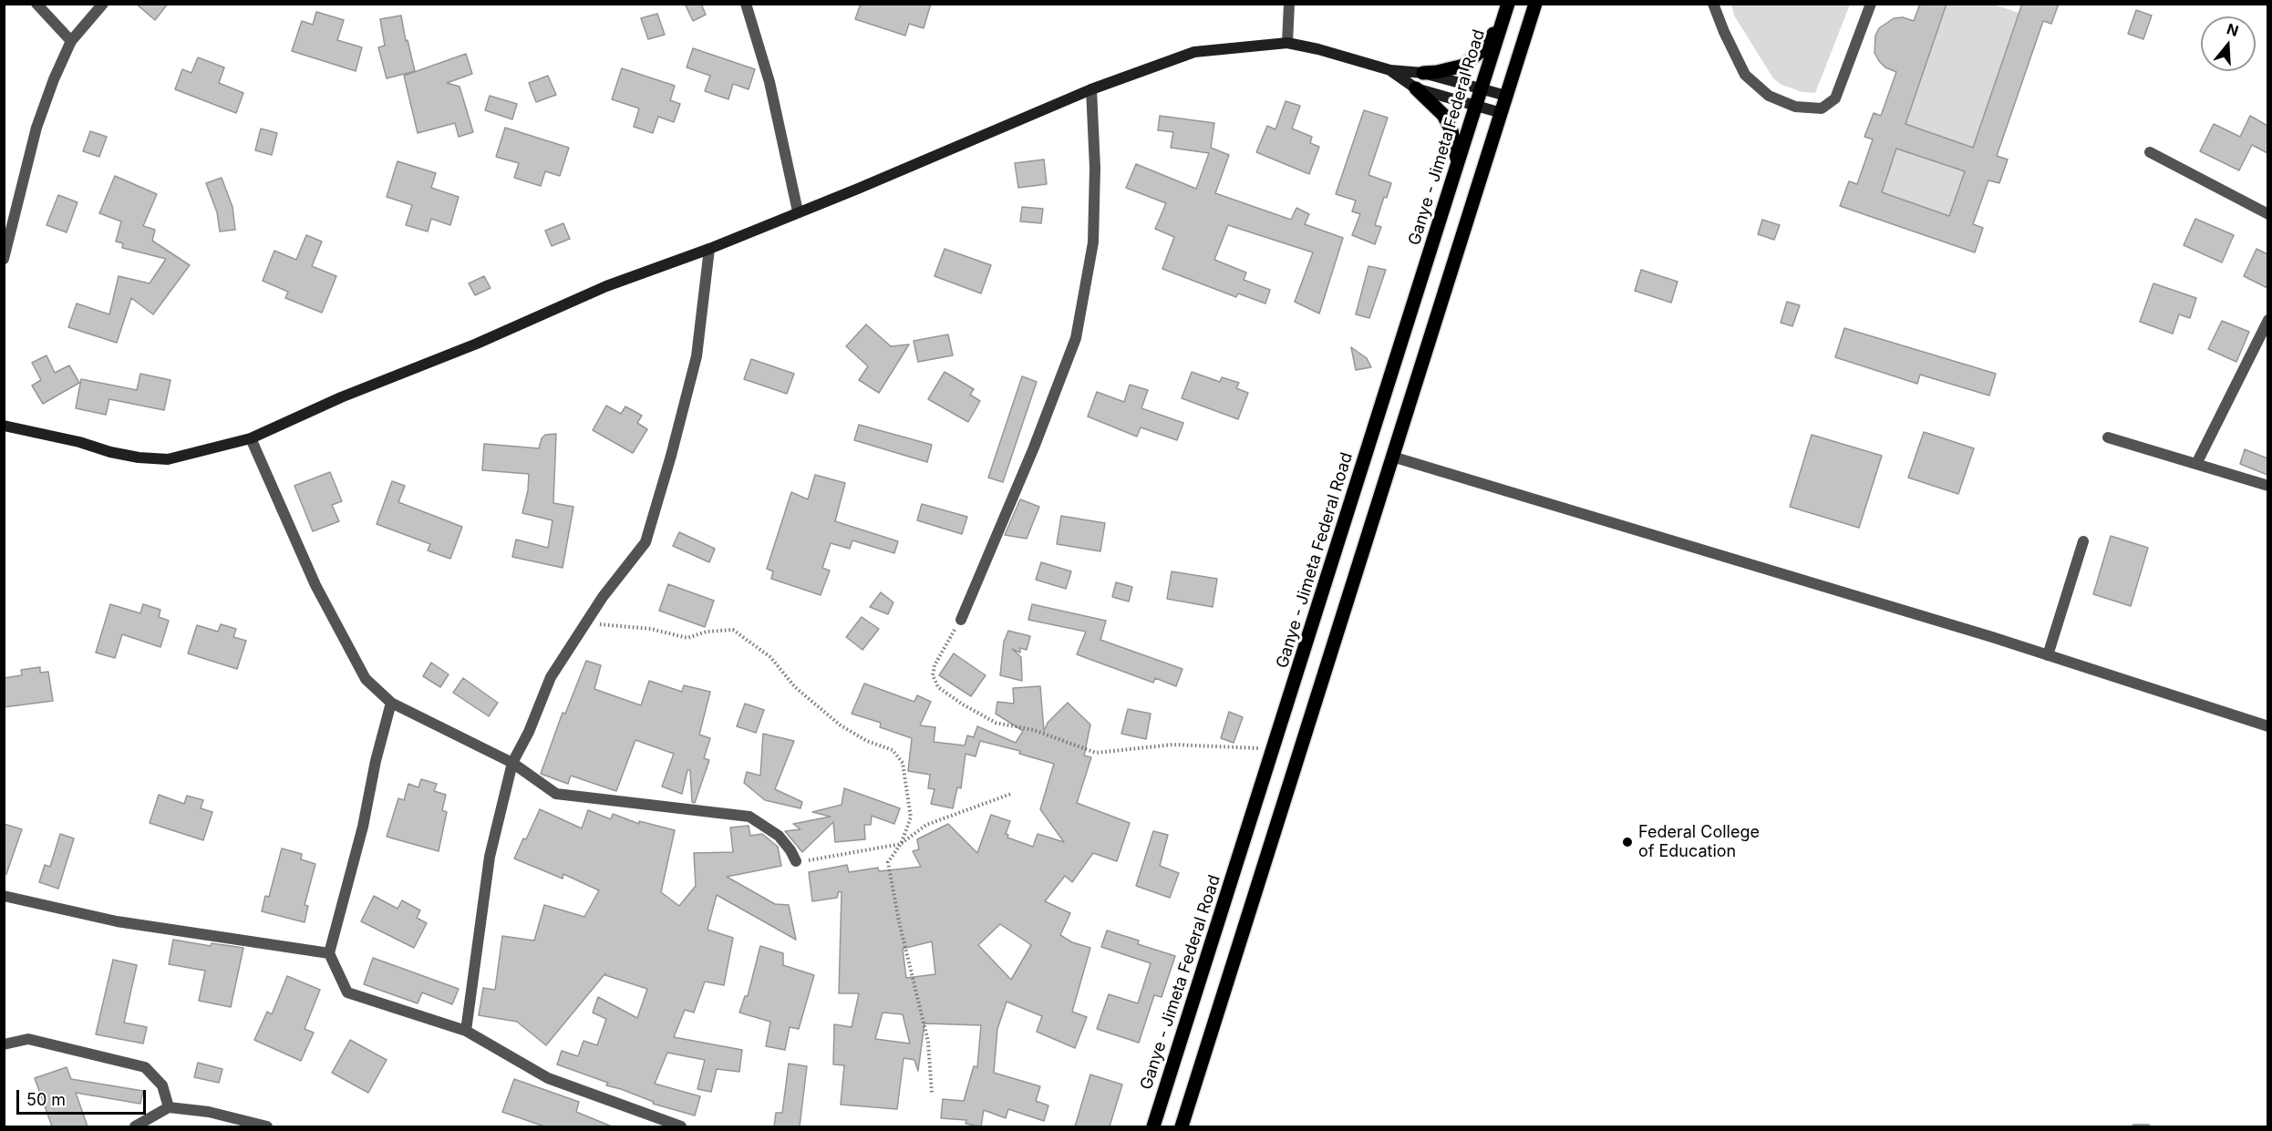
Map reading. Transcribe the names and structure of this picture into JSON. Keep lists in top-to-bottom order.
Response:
{
  "streets": {
    "main road": ["Ganye - Jimeta Federal Road"]
  },
  "places": ["Federal College of Education"],
  "scale_bar": "50 m",
  "north": "top"
}
